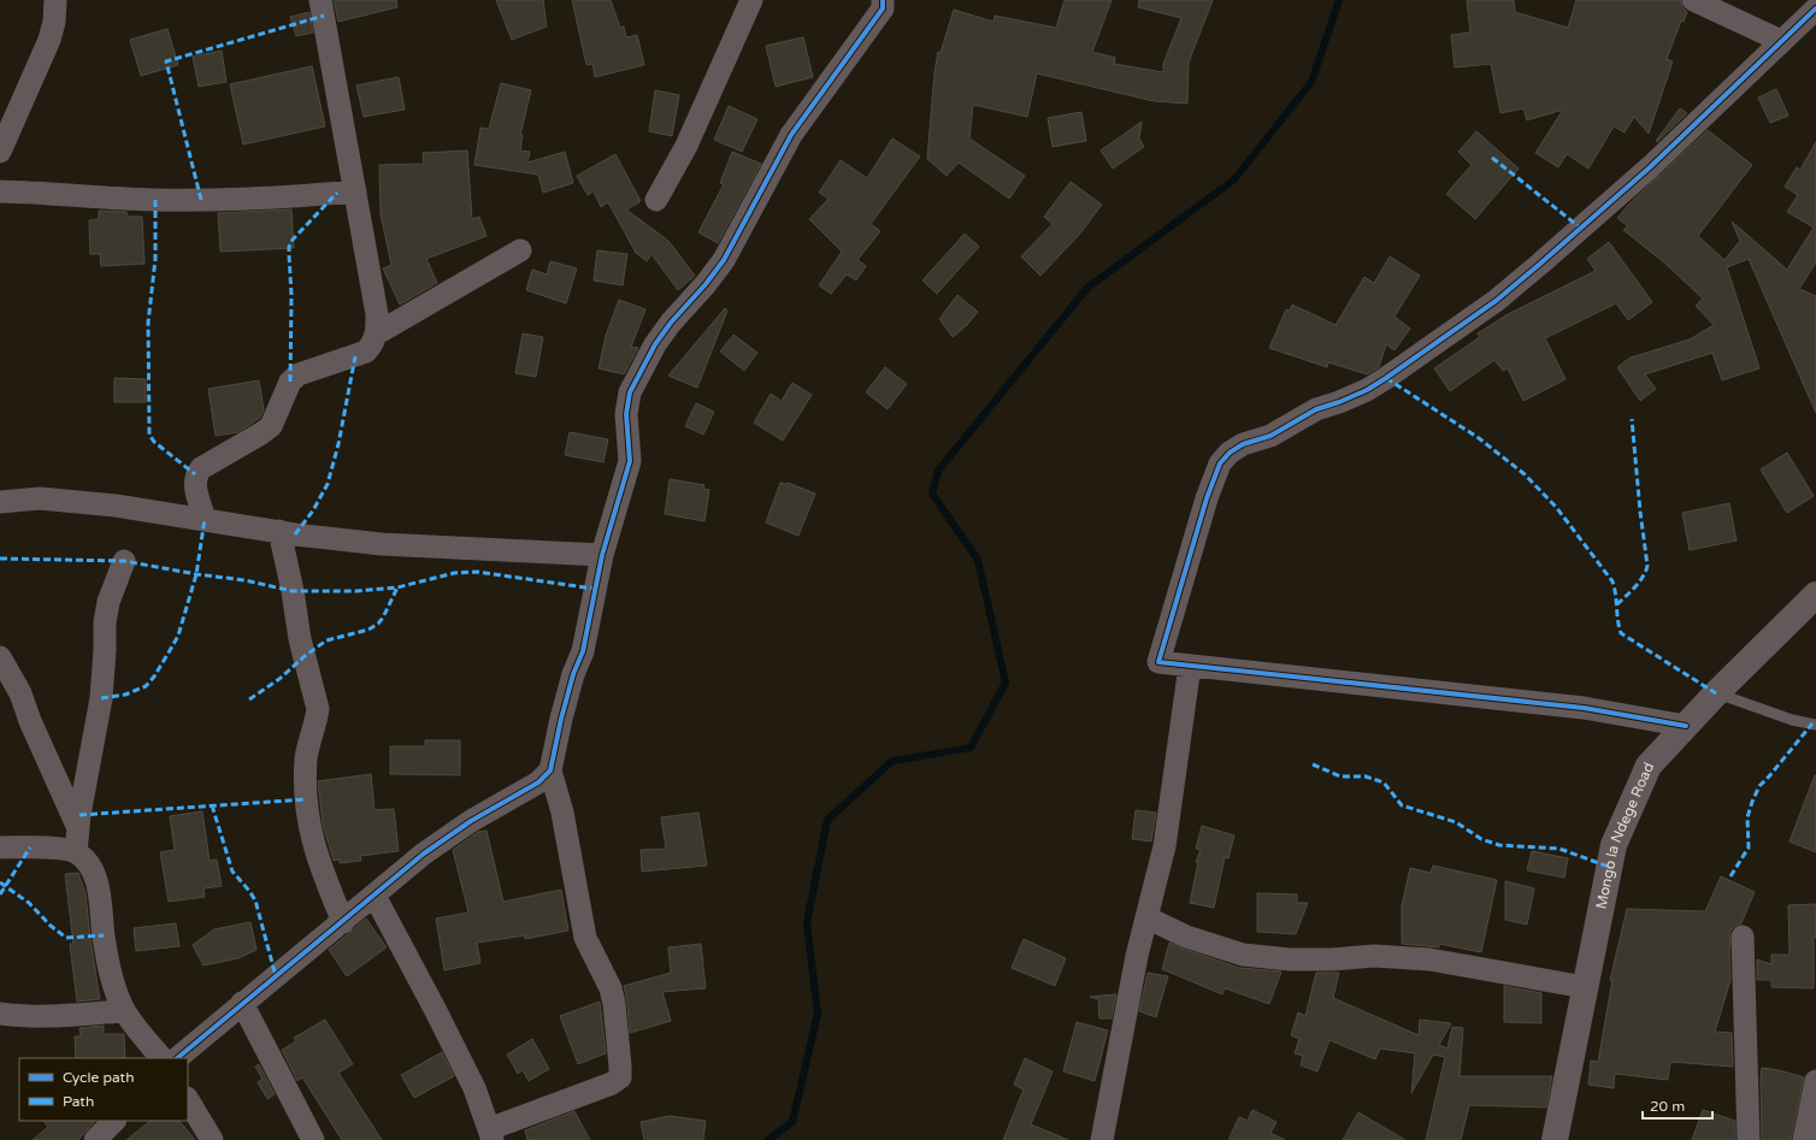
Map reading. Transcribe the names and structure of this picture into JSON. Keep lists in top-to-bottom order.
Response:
{
  "streets": {
    "street": ["Mongo la Ndege Road"]
  },
  "legend": ["Cycle path", "Path"],
  "scale_bar": "20 m"
}
